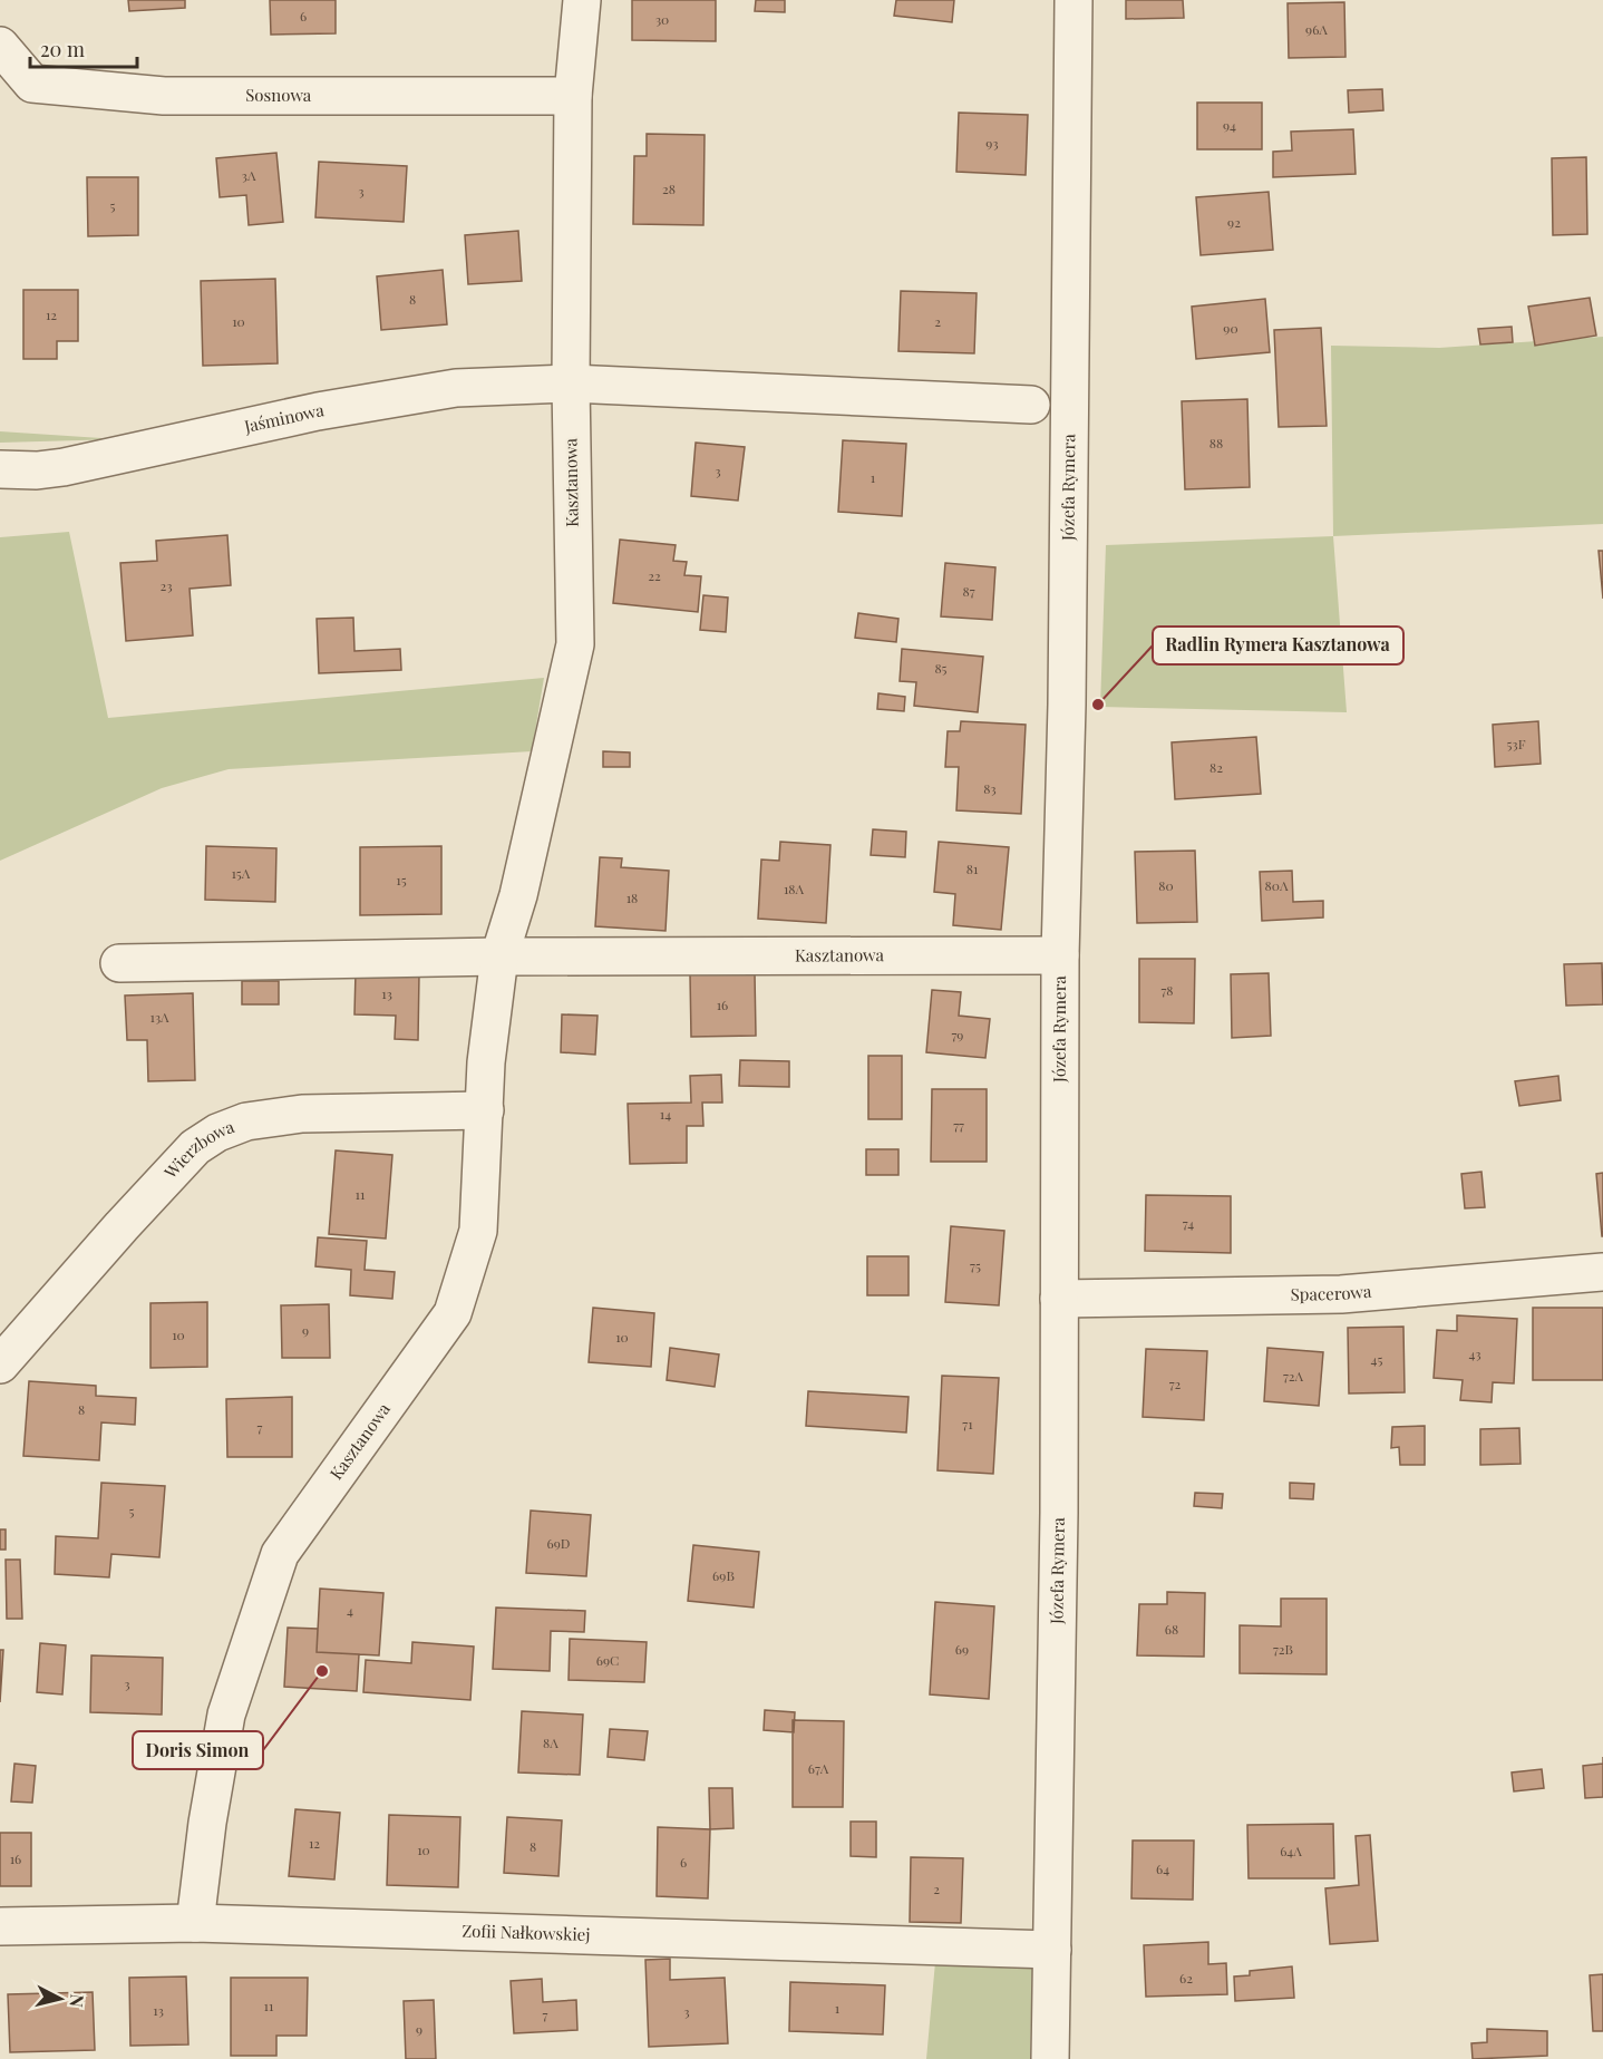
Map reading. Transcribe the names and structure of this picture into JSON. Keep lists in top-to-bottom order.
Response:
{
  "streets": {
    "street": [
      "Sosnowa",
      "Jaśminowa",
      "Kasztanowa",
      "Józefa Rymera",
      "Wierzbowa",
      "Spacerowa",
      "Zofii Nałkowskiej"
    ]
  },
  "crossings": [
    ["Sosnowa", "Kasztanowa"],
    ["Jaśminowa", "Kasztanowa"],
    ["Kasztanowa", "Józefa Rymera"],
    ["Kasztanowa", "Wierzbowa"],
    ["Kasztanowa", "Zofii Nałkowskiej"],
    ["Józefa Rymera", "Spacerowa"],
    ["Józefa Rymera", "Zofii Nałkowskiej"]
  ],
  "places": ["Radlin Rymera Kasztanowa", "Doris Simon"],
  "house_numbers": [
    "6",
    "30",
    "96A",
    "94",
    "93",
    "3A",
    "28",
    "3",
    "5",
    "92",
    "8",
    "12",
    "10",
    "2",
    "90",
    "88",
    "3",
    "1",
    "22",
    "23",
    "87",
    "85",
    "53F",
    "82",
    "83",
    "81",
    "15A",
    "15",
    "80",
    "80A",
    "18A",
    "18",
    "78",
    "13",
    "16",
    "13A",
    "79",
    "14",
    "77",
    "11",
    "74",
    "75",
    "9",
    "10",
    "10",
    "43",
    "45",
    "72A",
    "72",
    "8",
    "71",
    "7",
    "5",
    "69D",
    "69B",
    "4",
    "68",
    "69",
    "72B",
    "69C",
    "3",
    "8A",
    "67A",
    "12",
    "8",
    "10",
    "64A",
    "16",
    "6",
    "64",
    "2",
    "62",
    "11",
    "1",
    "13",
    "3",
    "7",
    "9"
  ],
  "scale_bar": "20 m",
  "north": "right"
}
